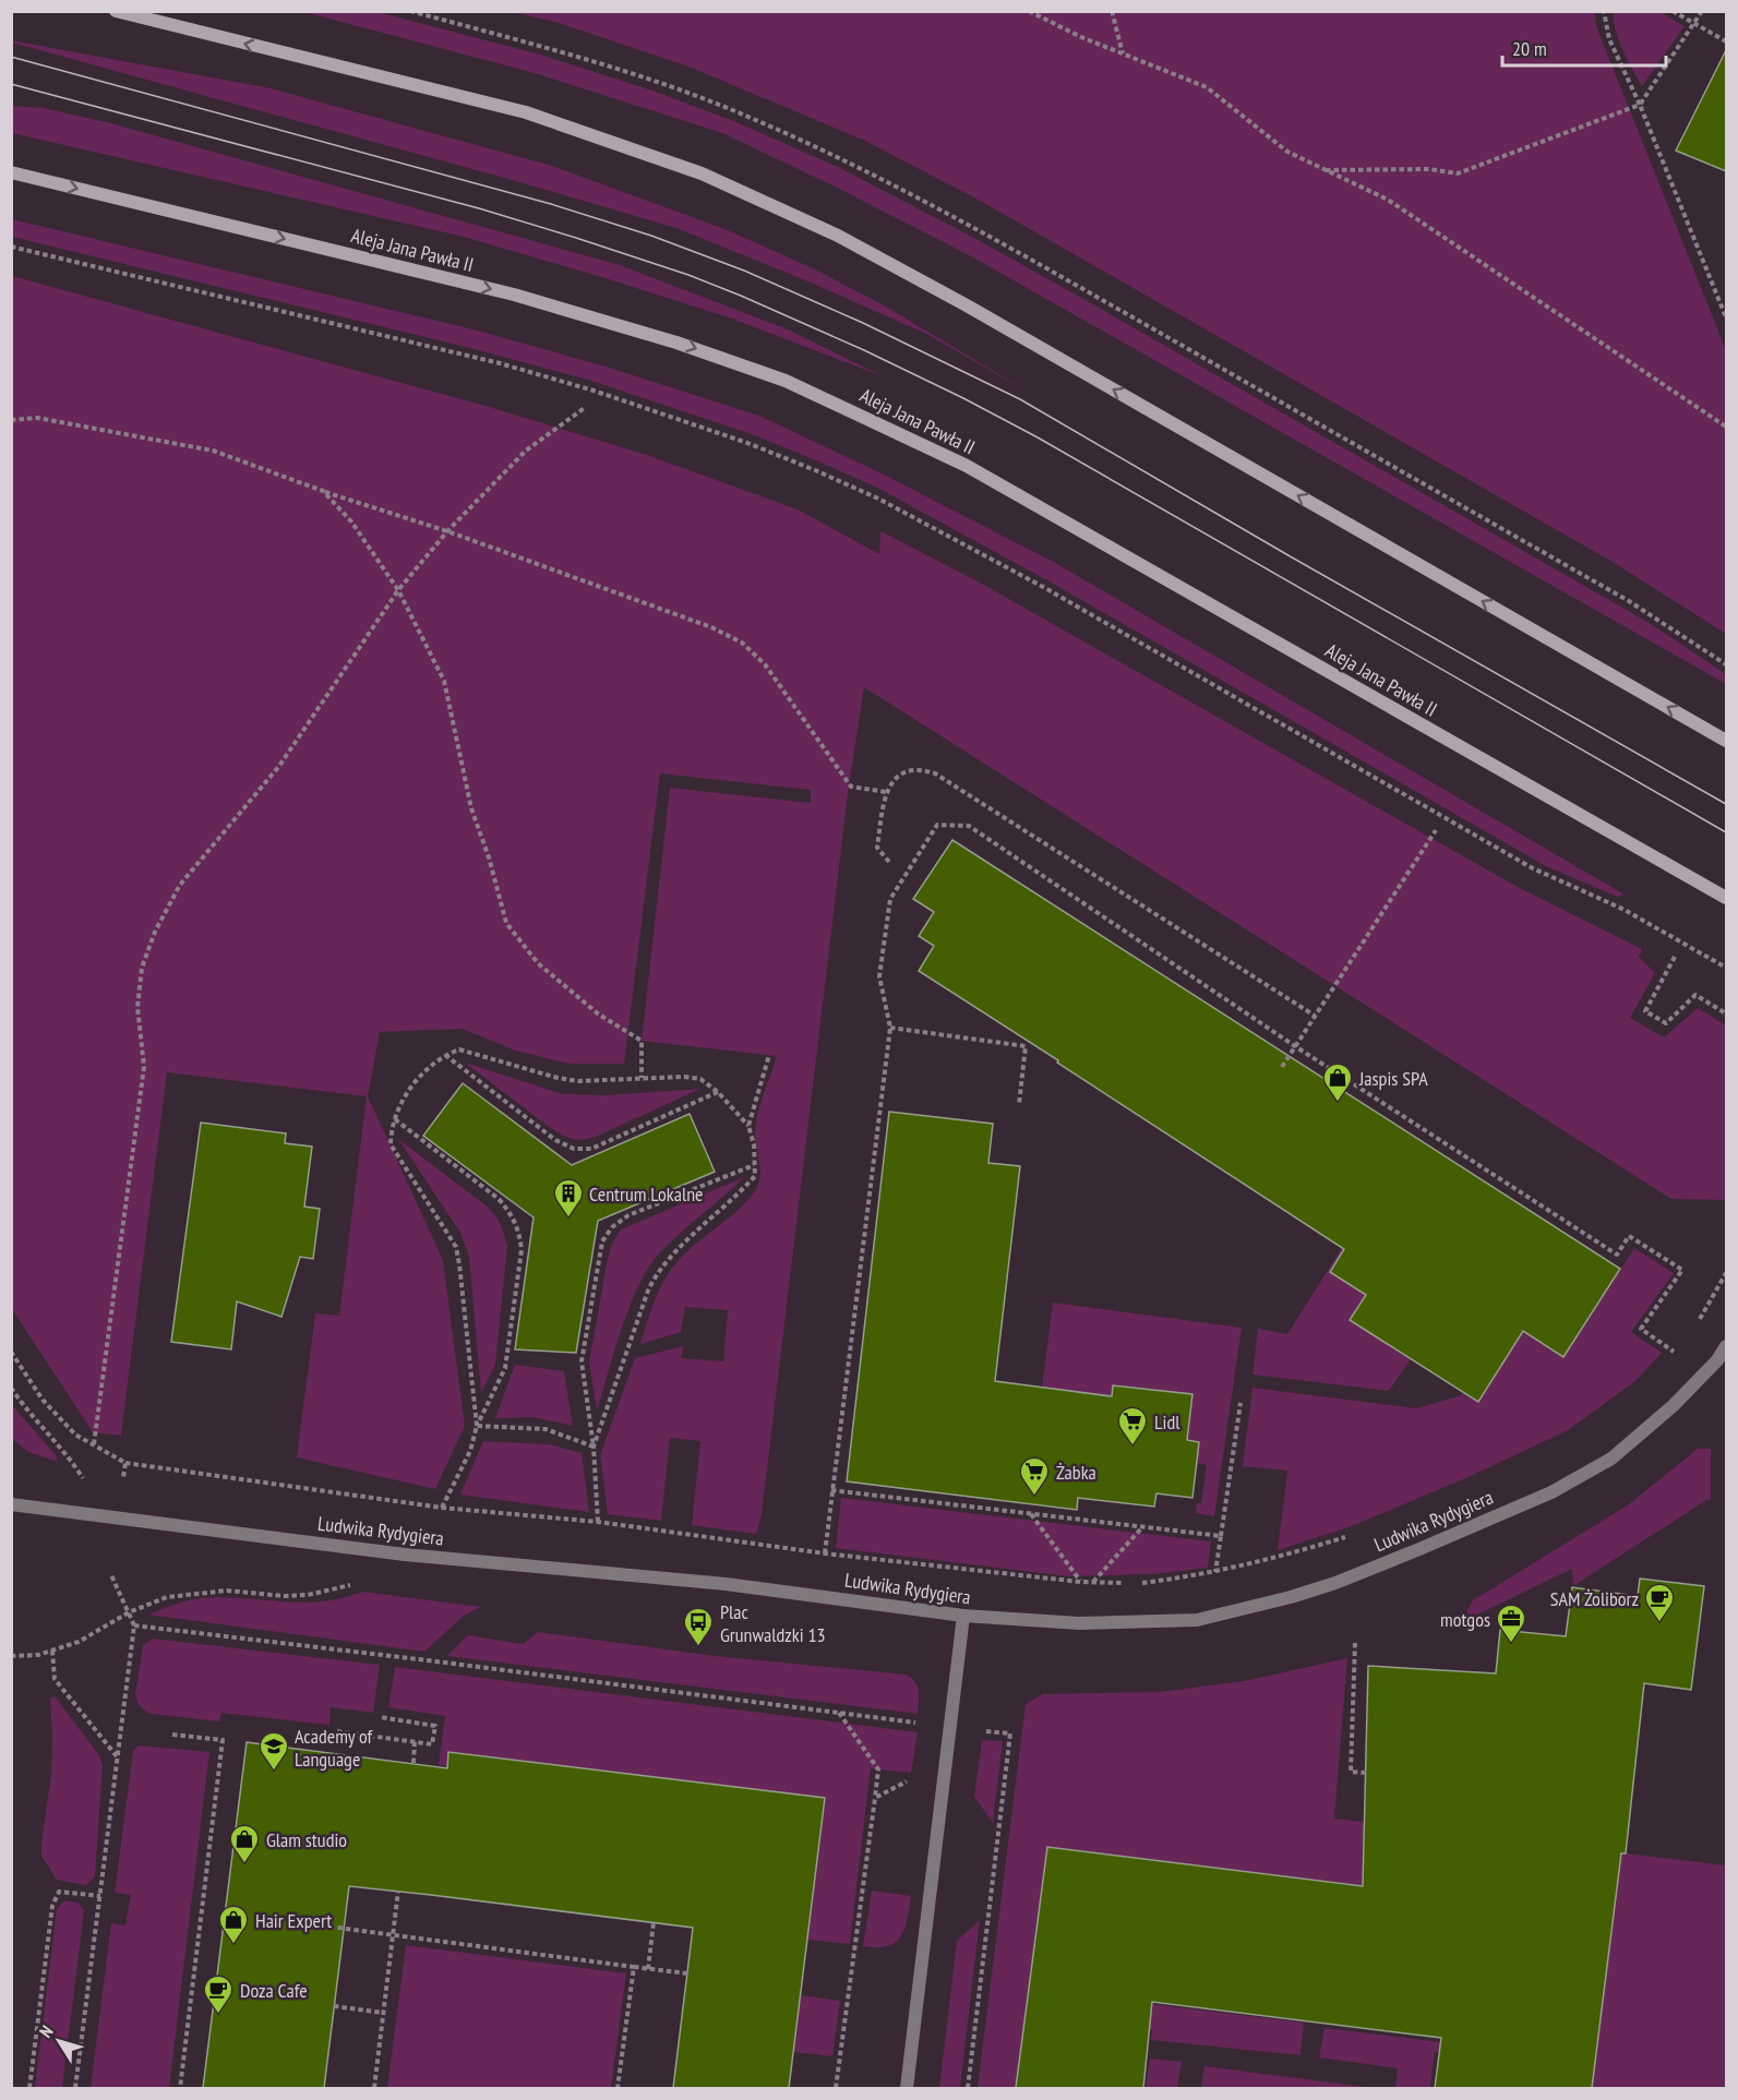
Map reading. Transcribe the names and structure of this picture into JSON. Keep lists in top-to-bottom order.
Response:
{
  "streets": {
    "main road": ["Aleja Jana Pawła II"],
    "street": ["Ludwika Rydygiera"]
  },
  "one_way": ["Aleja Jana Pawła II"],
  "places": {
    "shop": ["Jaspis SPA", "Glam studio", "Hair Expert"],
    "building": ["Centrum Lokalne"],
    "supermarket": ["Lidl", "Żabka"],
    "cafe": ["SAM Żoliborz", "Doza Cafe"],
    "office": ["motgos"],
    "bus stop": ["Plac Grunwaldzki 13"],
    "school or university": ["Academy of Language"]
  },
  "scale_bar": "20 m",
  "north": "top left"
}
